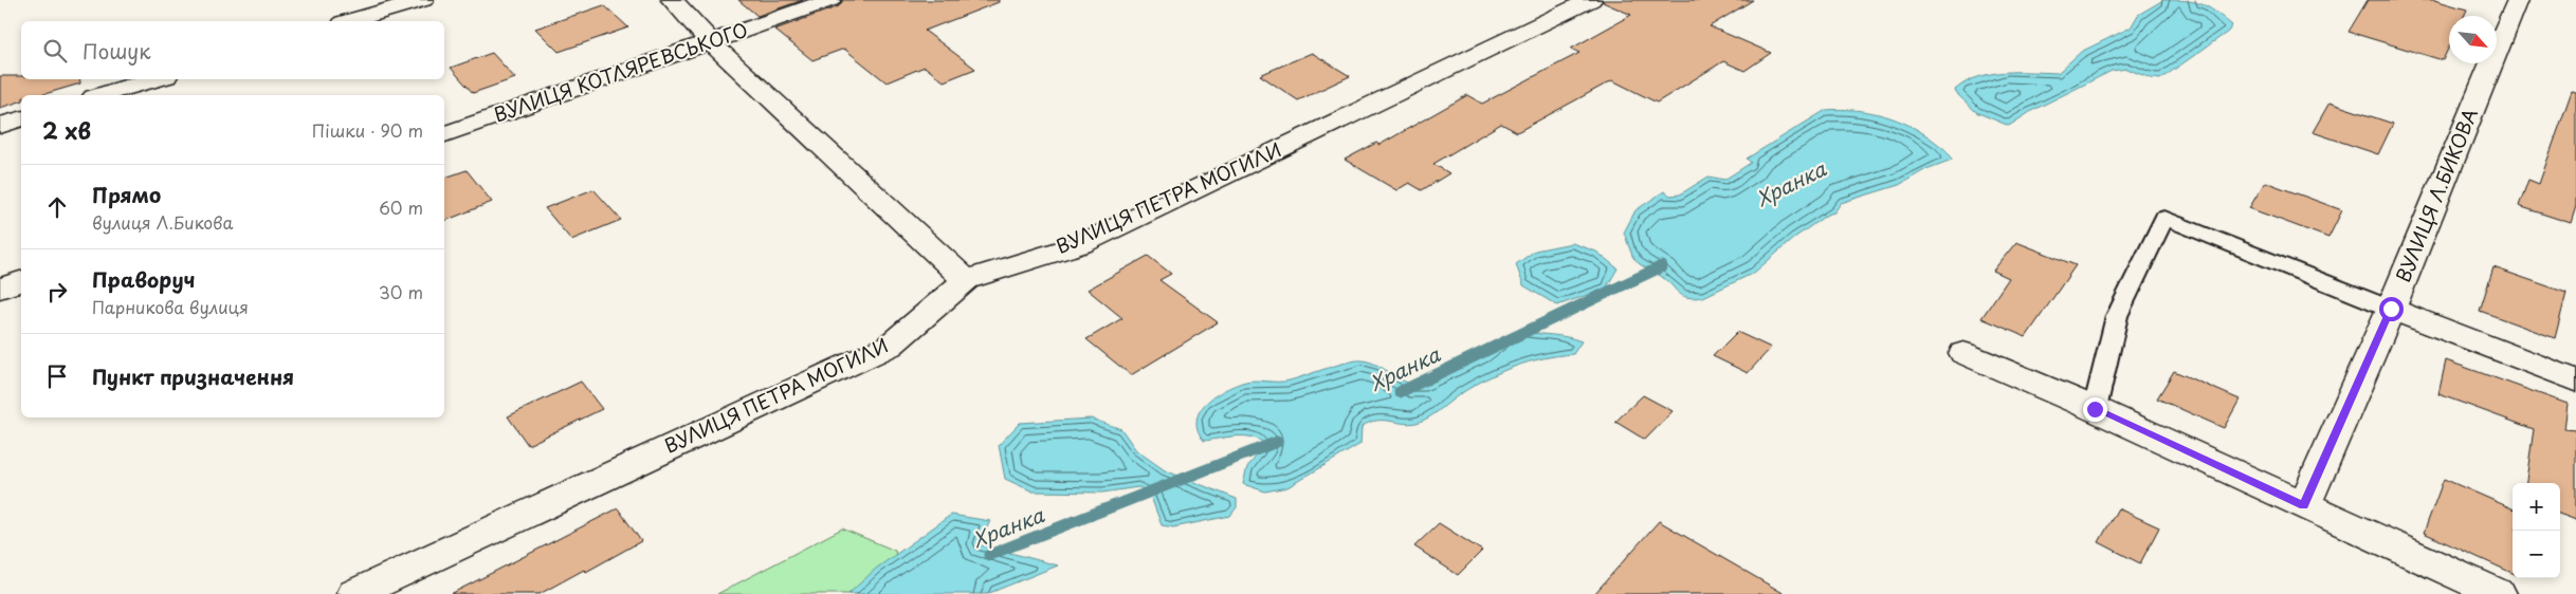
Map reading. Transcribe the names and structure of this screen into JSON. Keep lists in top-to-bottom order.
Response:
{
  "streets": {
    "street": ["ВУЛИЦЯ КОТЛЯРЕВСЬКОГО", "ВУЛИЦЯ Л.БИКОВА", "ВУЛИЦЯ ПЕТРА МОГИЛИ"]
  },
  "water": ["Хранка"],
  "north": "bottom right",
  "page": {
    "search": "Пошук",
    "heading": ["2 хв", "Пішки · 90 m"],
    "list": [
      ["Прямо", "вулиця Л.Бикова", "60 m"],
      ["Праворуч", "Парникова вулиця", "30 m"],
      "Пункт призначення"
    ],
    "map_buttons": ["+", "−"]
  }
}
